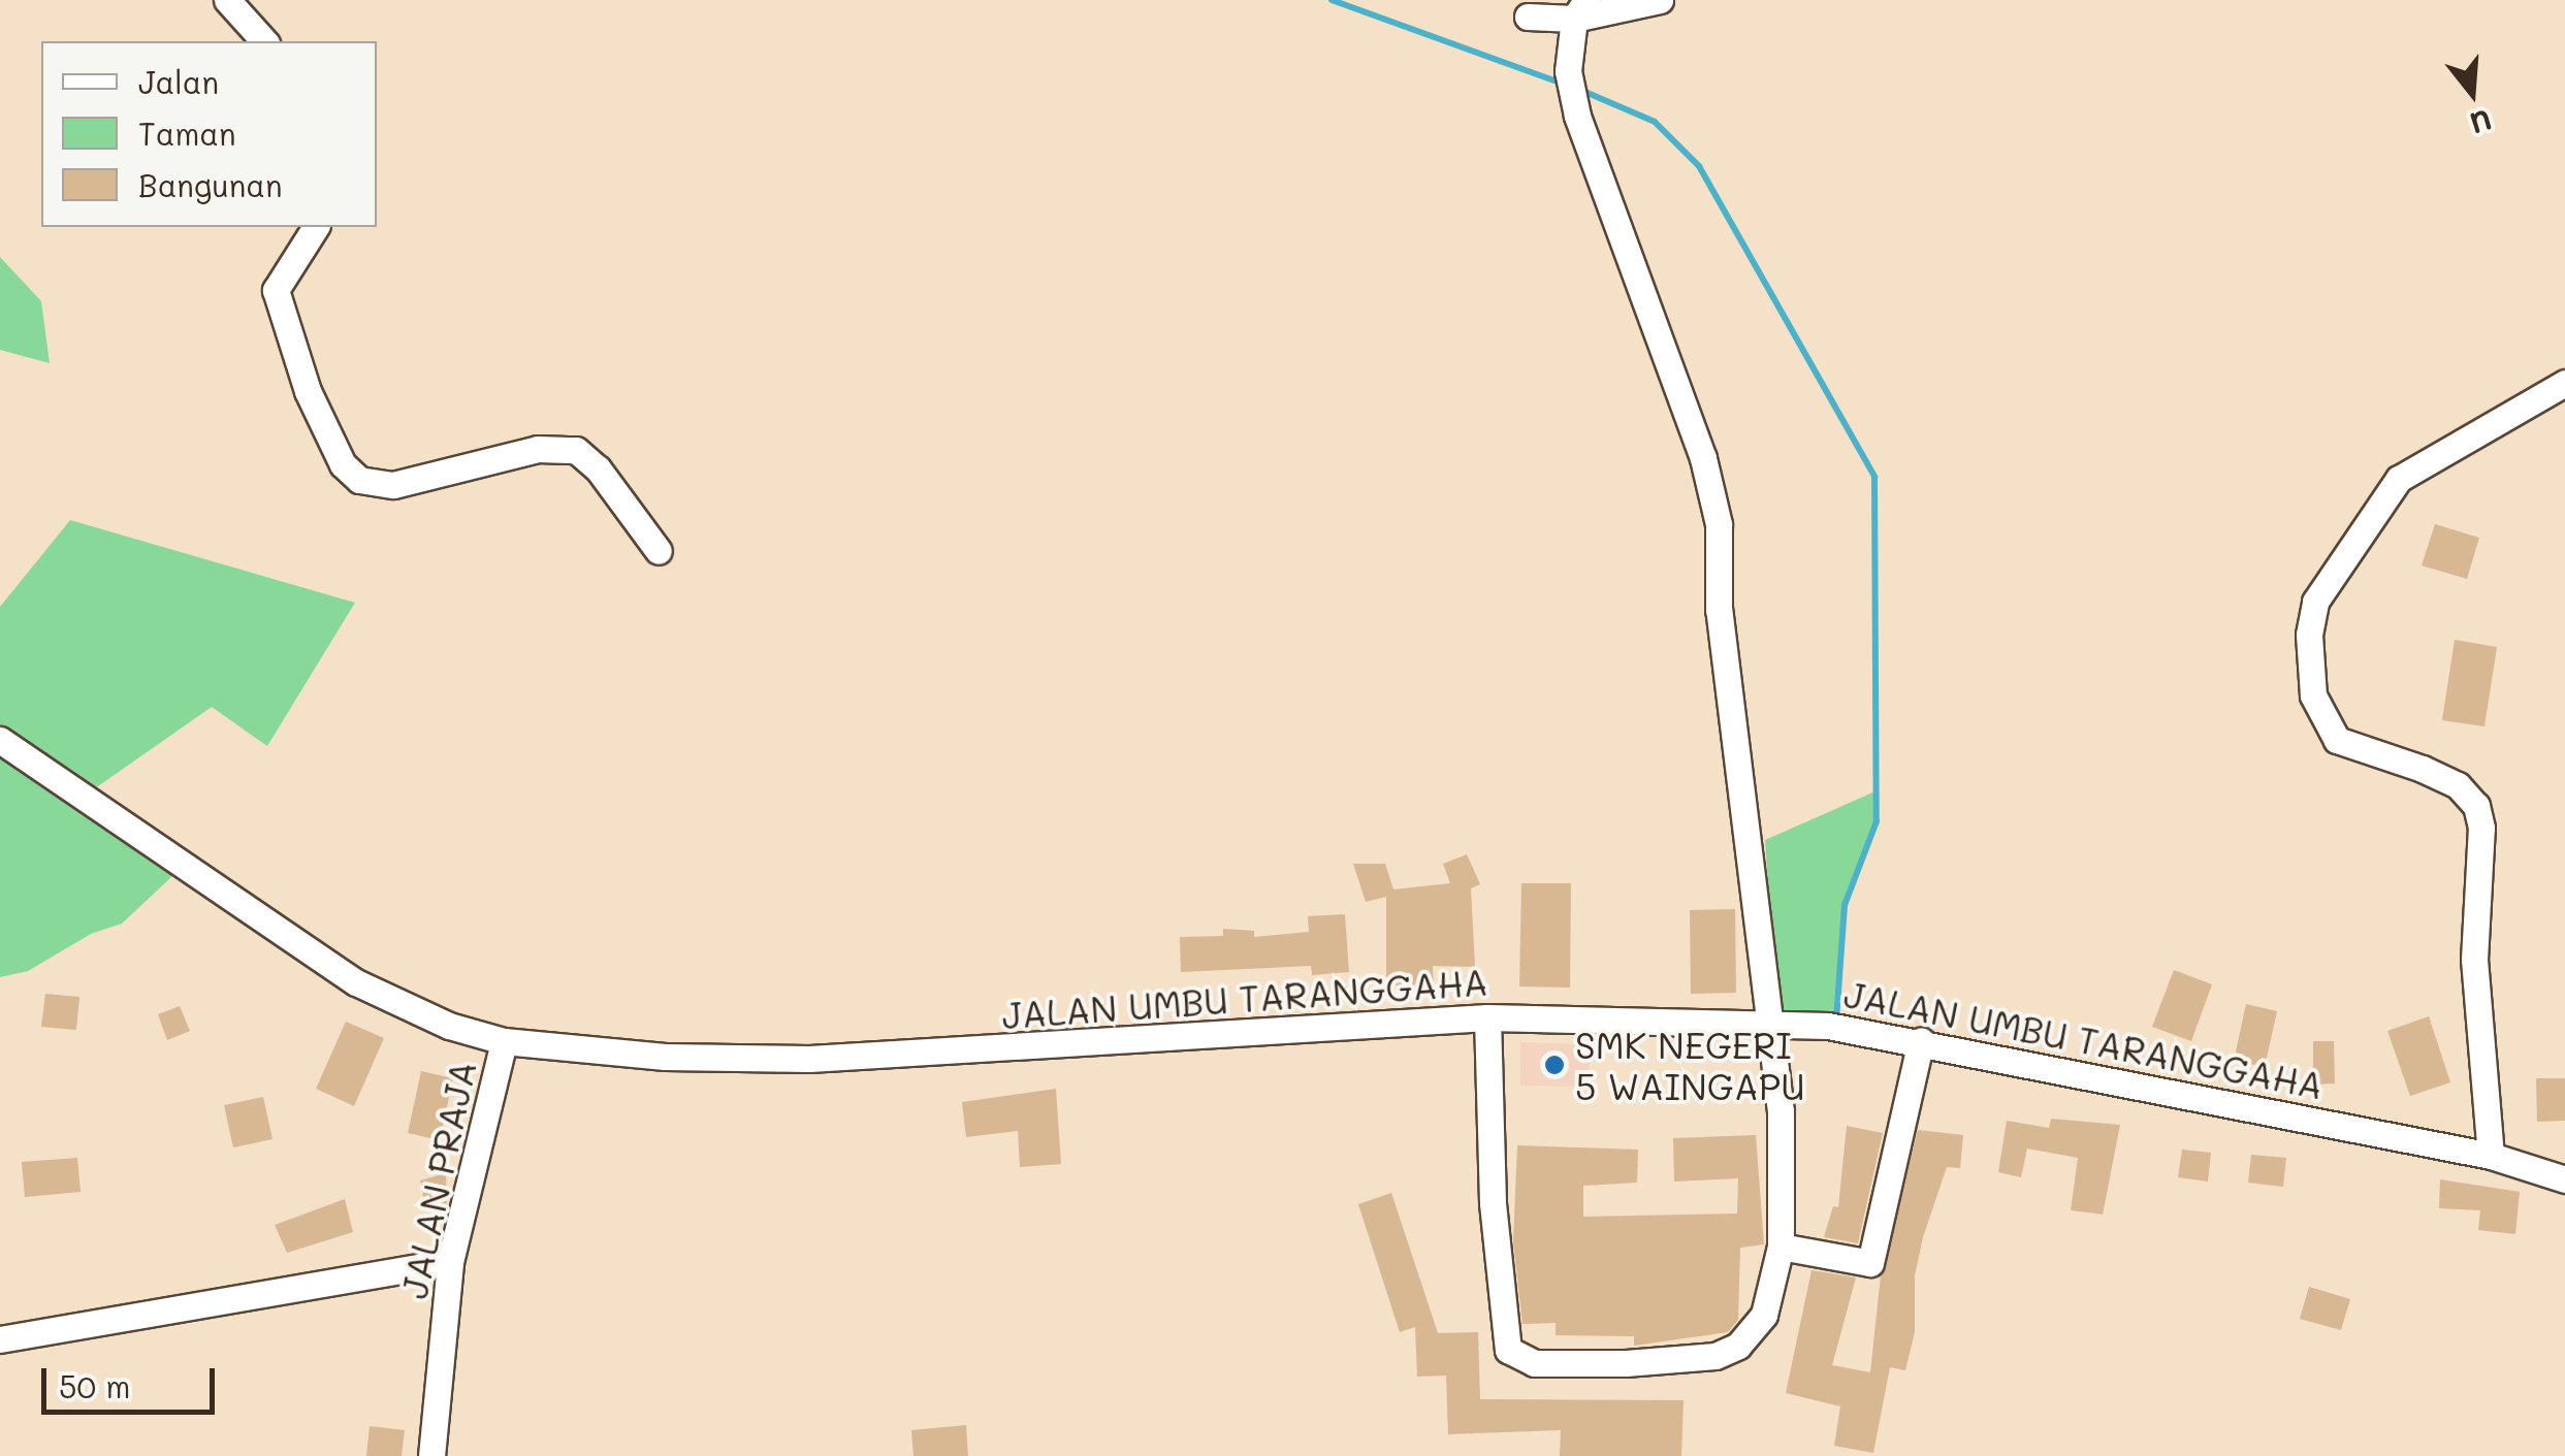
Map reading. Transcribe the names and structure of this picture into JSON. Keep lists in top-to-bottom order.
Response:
{
  "streets": {
    "street": ["JALAN UMBU TARANGGAHA", "JALAN PRAJA"]
  },
  "crossings": [
    ["JALAN UMBU TARANGGAHA", "JALAN PRAJA"]
  ],
  "places": ["SMK NEGERI 5 WAINGAPU"],
  "legend": ["Jalan", "Taman", "Bangunan"],
  "scale_bar": "50 m",
  "north": "bottom"
}
